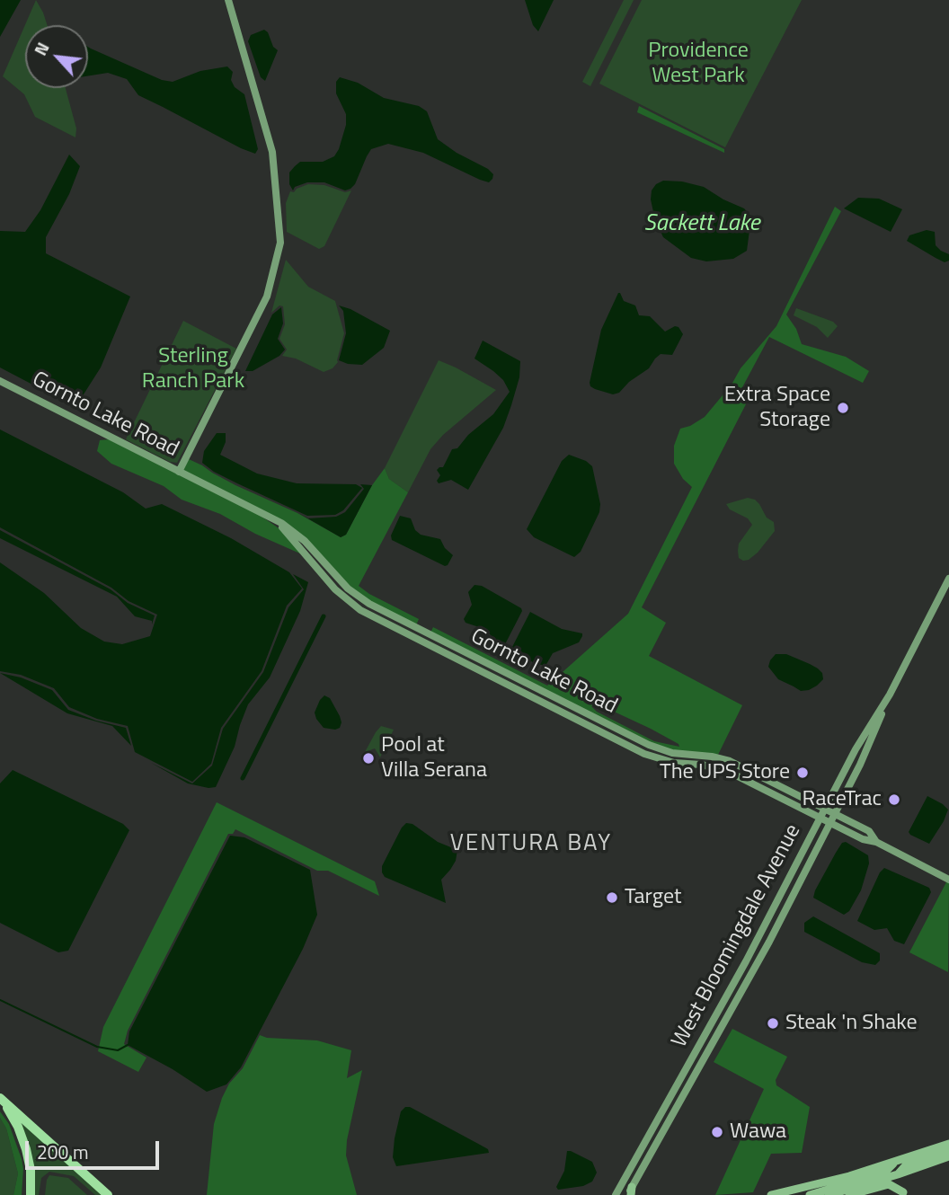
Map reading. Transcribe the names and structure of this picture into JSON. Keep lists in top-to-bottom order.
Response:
{
  "streets": {
    "street": ["Gornto Lake Road", "West Bloomingdale Avenue"]
  },
  "crossings": [
    ["Gornto Lake Road", "West Bloomingdale Avenue"]
  ],
  "districts": ["VENTURA BAY"],
  "water": ["Sackett Lake"],
  "parks": ["Providence West Park", "Sterling Ranch Park"],
  "places": [
    "Extra Space Storage",
    "Pool at Villa Serana",
    "The UPS Store",
    "RaceTrac",
    "Target",
    "Steak 'n Shake",
    "Wawa"
  ],
  "scale_bar": "200 m",
  "north": "top left"
}
